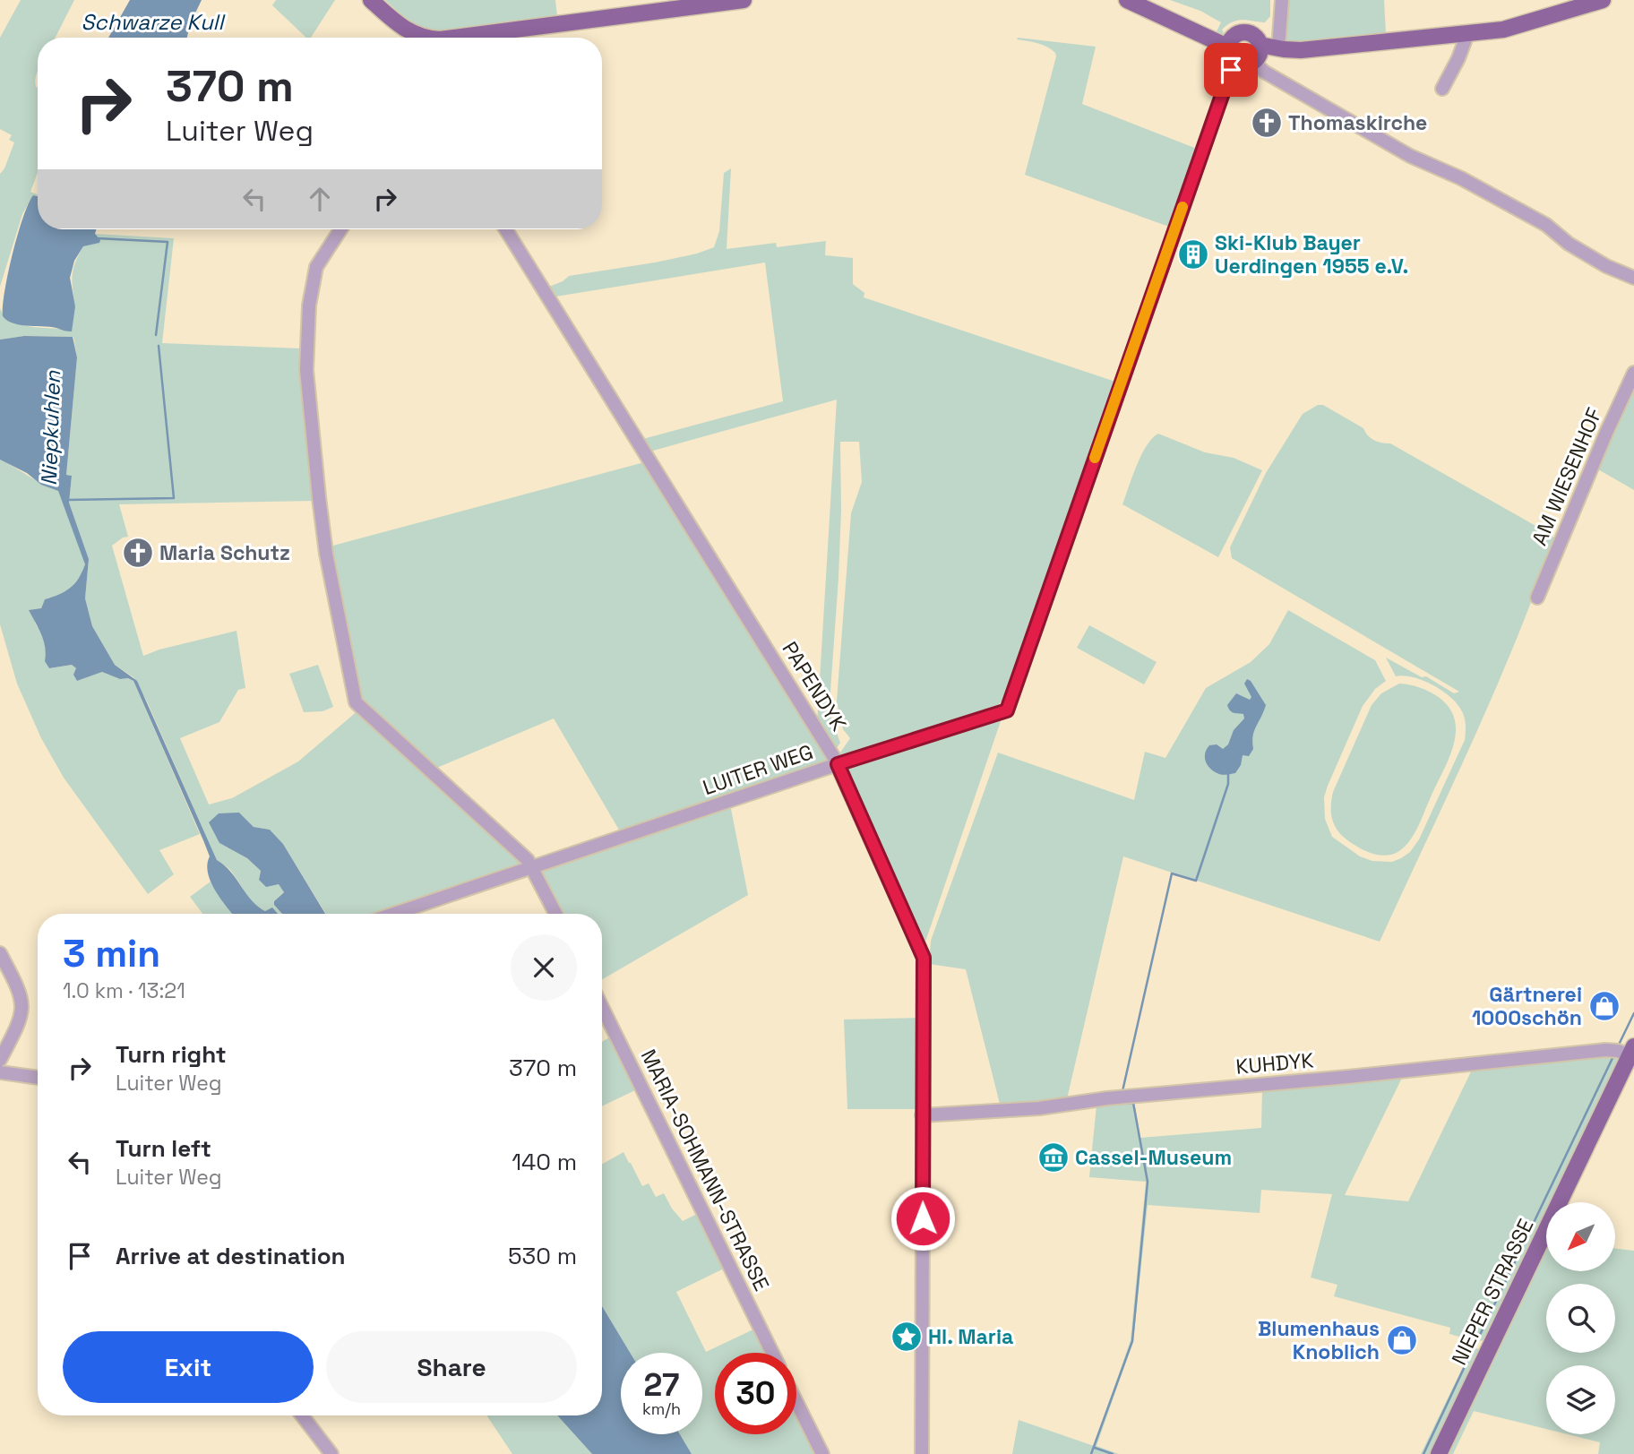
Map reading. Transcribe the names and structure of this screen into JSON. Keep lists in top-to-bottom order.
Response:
{
  "streets": {
    "main road": ["NIEPER STRASSE"],
    "street": [
      "AM WIESENHOF",
      "PAPENDYK",
      "LUITER WEG",
      "KUHDYK",
      "MARIA-SOHMANN-STRASSE"
    ]
  },
  "crossings": [
    ["PAPENDYK", "LUITER WEG"],
    ["PAPENDYK", "KUHDYK"],
    ["KUHDYK", "NIEPER STRASSE"]
  ],
  "water": ["Schwarze Kull", "Niepkuhlen"],
  "places": {
    "church": ["Thomaskirche", "Maria Schutz"],
    "building": ["Ski-Klub Bayer Uerdingen 1955 e.V."],
    "shop": ["Gärtnerei 1000schön", "Blumenhaus Knoblich"],
    "museum": ["Cassel-Museum"],
    "place": ["Hl. Maria"]
  },
  "north": "bottom left",
  "page": {
    "turn": ["370 m", "Luiter Weg"],
    "heading": ["3 min", "1.0 km · 13:21"],
    "list": [
      {
        "name": "Turn right",
        "note": "Luiter Weg",
        "value": "370 m"
      },
      {
        "name": "Turn left",
        "note": "Luiter Weg",
        "value": "140 m"
      },
      {
        "name": "Arrive at destination",
        "value": "530 m"
      }
    ],
    "buttons": ["Exit", "Share"],
    "speed": "27 km/h",
    "limit": "30"
  }
}
